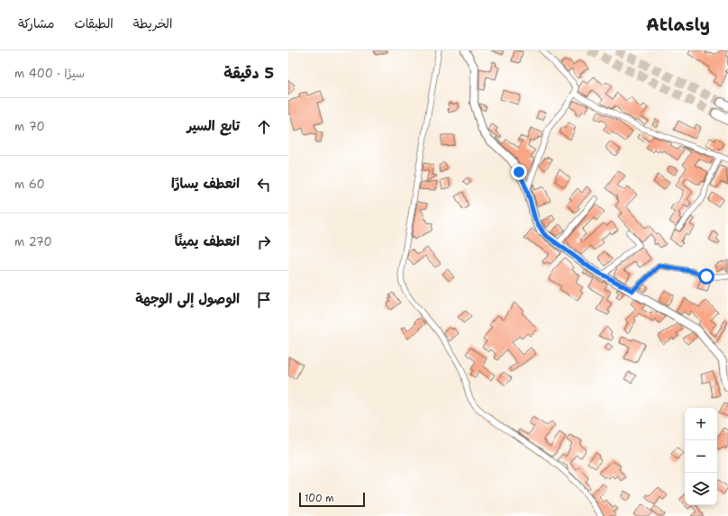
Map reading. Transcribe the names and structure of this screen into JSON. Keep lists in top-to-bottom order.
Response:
{
  "scale_bar": "100 m",
  "page": {
    "header": "Atlasly",
    "nav": ["الخريطة", "الطبقات", "مشاركة"],
    "heading": ["5 دقيقة", "سيرًا · 400 m"],
    "list": [
      ["تابع السير", "70 m"],
      ["انعطف يسارًا", "60 m"],
      ["انعطف يمينًا", "270 m"],
      "الوصول إلى الوجهة"
    ],
    "map_buttons": ["+", "−"],
    "scale": "100 m"
  }
}
